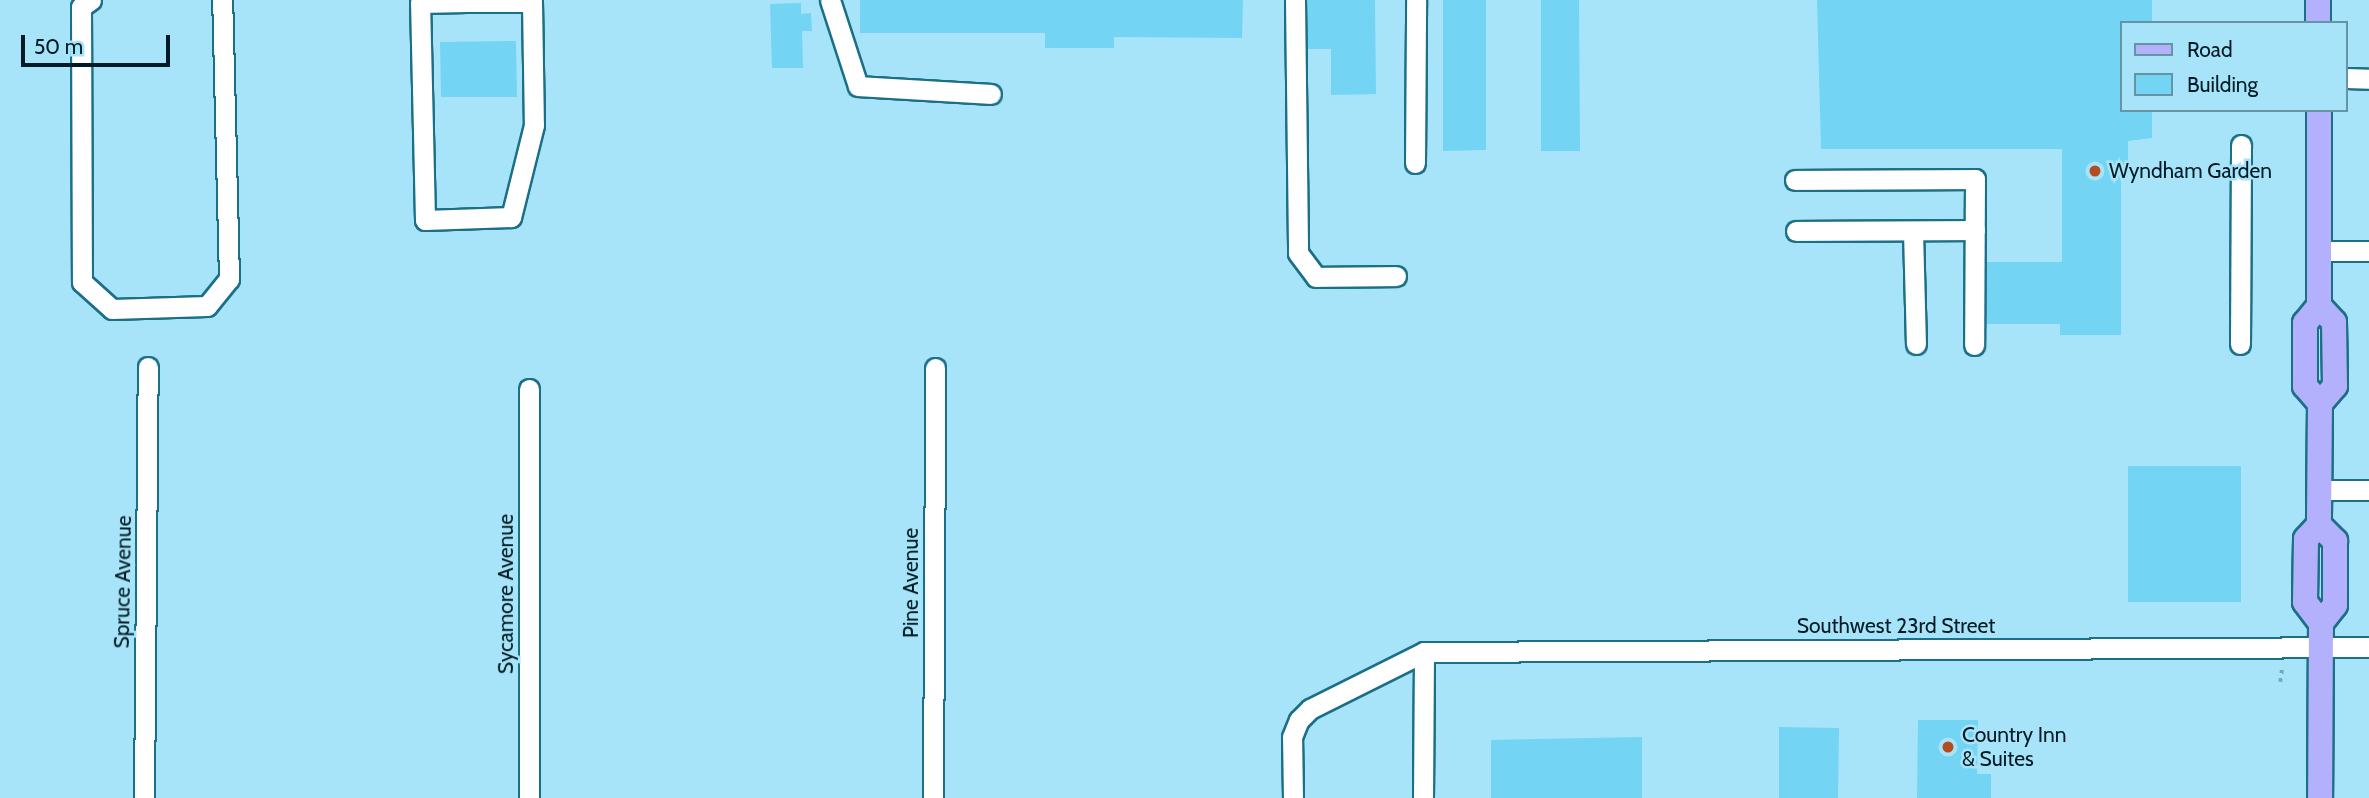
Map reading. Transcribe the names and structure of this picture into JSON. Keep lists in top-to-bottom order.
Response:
{
  "streets": {
    "street": [
      "Spruce Avenue",
      "Pine Avenue",
      "Sycamore Avenue",
      "Southwest 23rd Street"
    ]
  },
  "places": ["Wyndham Garden", "Country Inn & Suites"],
  "legend": ["Road", "Building"],
  "scale_bar": "50 m"
}
